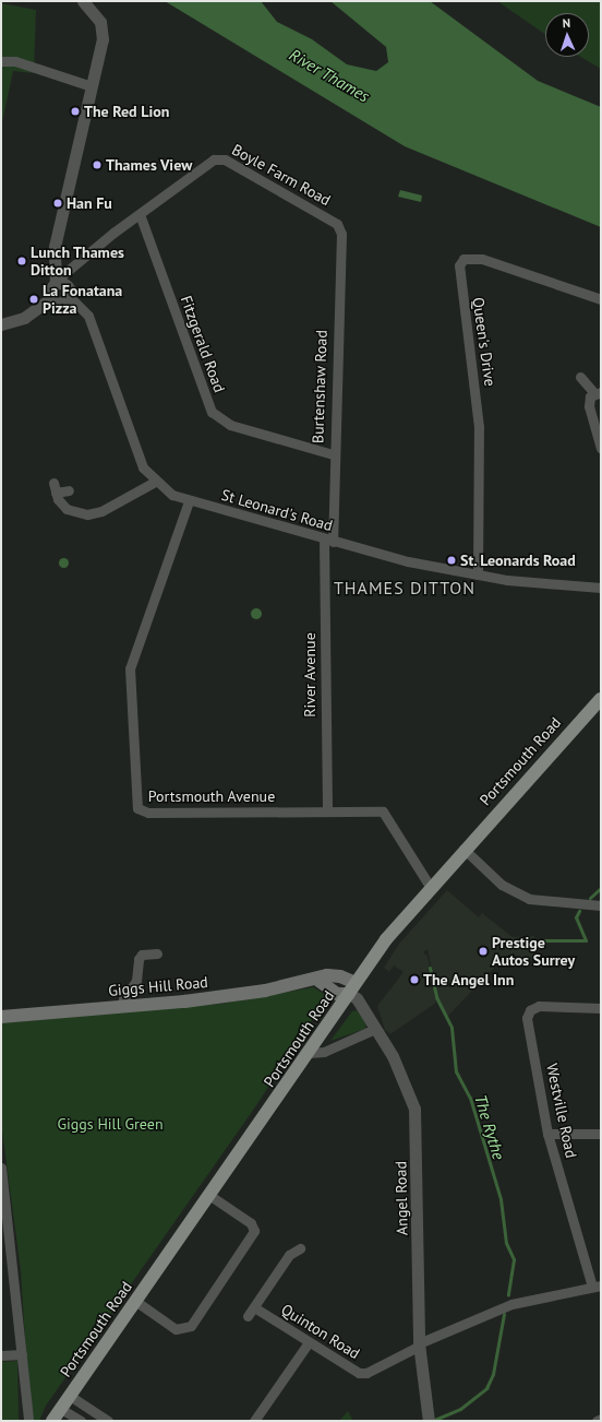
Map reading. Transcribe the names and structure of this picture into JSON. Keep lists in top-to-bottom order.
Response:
{
  "streets": {
    "main road": ["Portsmouth Road", "Giggs Hill Road"],
    "street": [
      "Boyle Farm Road",
      "Queen's Drive",
      "Fitzgerald Road",
      "Burtenshaw Road",
      "St Leonard's Road",
      "River Avenue",
      "Portsmouth Avenue",
      "Westville Road",
      "Angel Road",
      "Quinton Road"
    ]
  },
  "crossings": [
    ["Boyle Farm Road", "Fitzgerald Road"],
    ["Boyle Farm Road", "Burtenshaw Road"],
    ["Boyle Farm Road", "St Leonard's Road"],
    ["Queen's Drive", "St Leonard's Road"],
    ["Fitzgerald Road", "Burtenshaw Road"],
    ["Burtenshaw Road", "St Leonard's Road"],
    ["Burtenshaw Road", "River Avenue"],
    ["St Leonard's Road", "River Avenue"],
    ["St Leonard's Road", "Portsmouth Avenue"],
    ["River Avenue", "Portsmouth Avenue"],
    ["Portsmouth Road", "Portsmouth Avenue"],
    ["Portsmouth Road", "Giggs Hill Road"],
    ["Portsmouth Road", "Angel Road"],
    ["Giggs Hill Road", "Angel Road"],
    ["Westville Road", "Quinton Road"],
    ["Angel Road", "Quinton Road"]
  ],
  "districts": ["THAMES DITTON"],
  "water": ["River Thames", "The Rythe"],
  "parks": ["Giggs Hill Green"],
  "places": [
    "The Red Lion",
    "Thames View",
    "Han Fu",
    "Lunch Thames Ditton",
    "La Fonatana Pizza",
    "St. Leonards Road",
    "Prestige Autos Surrey",
    "The Angel Inn"
  ],
  "north": "top"
}
